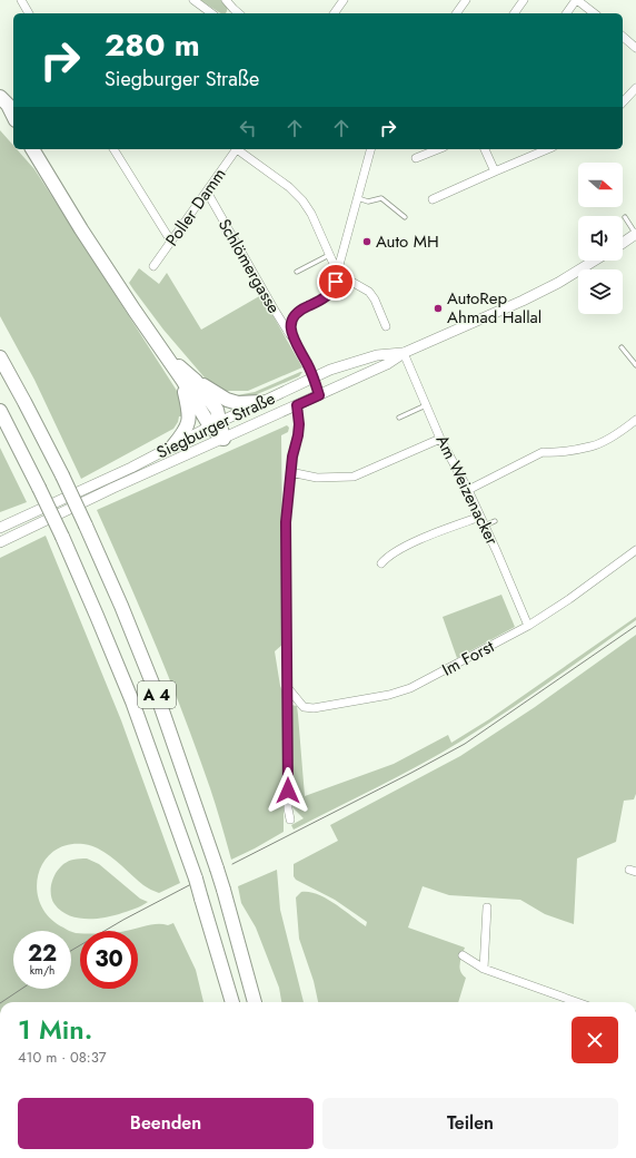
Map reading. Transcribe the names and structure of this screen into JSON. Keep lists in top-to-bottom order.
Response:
{
  "streets": {
    "highway": ["A 4"],
    "main road": ["Siegburger Straße"],
    "street": [
      "Poller Damm",
      "Schlömergasse",
      "Am Weizenacker",
      "Im Forst"
    ]
  },
  "crossings": [
    ["Poller Damm", "Schlömergasse"],
    ["Schlömergasse", "Siegburger Straße"],
    ["Siegburger Straße", "Am Weizenacker"],
    ["Am Weizenacker", "Im Forst"]
  ],
  "places": ["Auto MH", "AutoRep Ahmad Hallal"],
  "north": "right",
  "page": {
    "turn": ["280 m", "Siegburger Straße"],
    "speed": "22 km/h",
    "limit": "30",
    "heading": ["1 Min.", "410 m · 08:37"],
    "buttons": ["Beenden", "Teilen"]
  }
}
